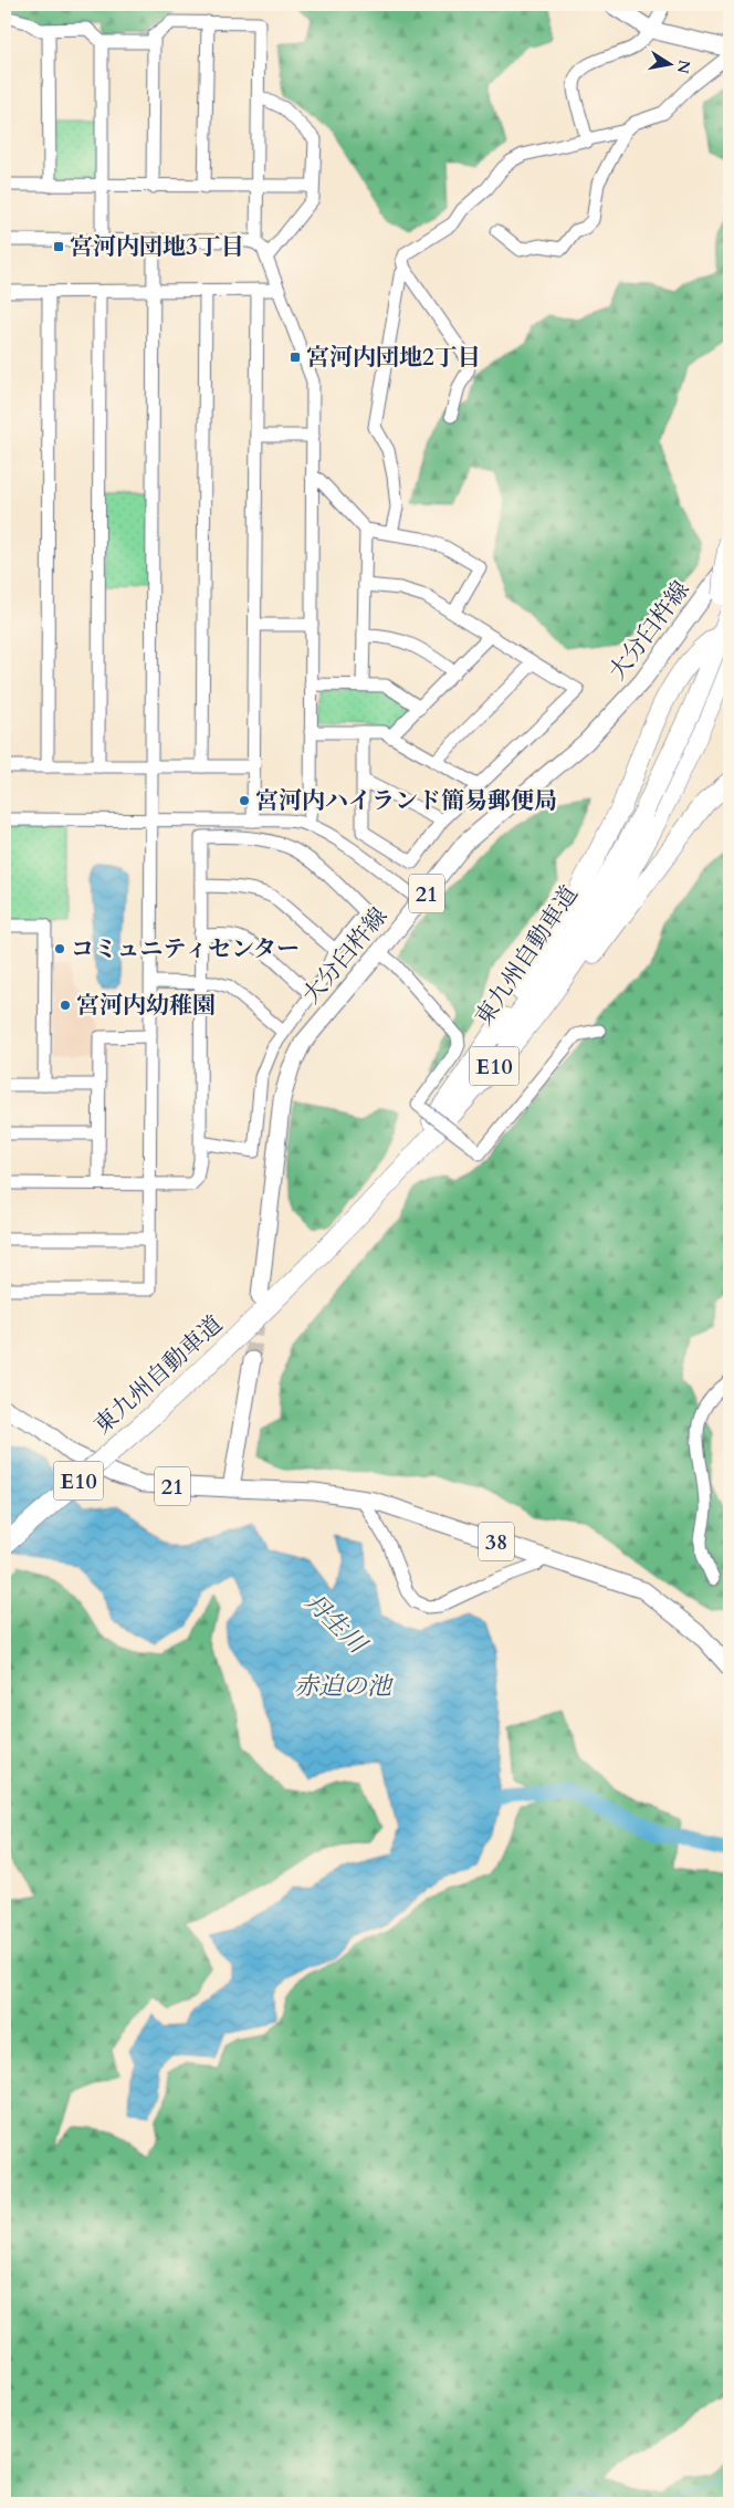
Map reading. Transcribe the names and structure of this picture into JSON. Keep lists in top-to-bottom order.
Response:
{
  "streets": {
    "highway": ["東九州自動車道", "E10"],
    "main road": ["大分臼杵線", "21", "38"]
  },
  "crossings": [
    ["21", "38"]
  ],
  "water": ["丹生川", "赤迫の池"],
  "places": {
    "transit": ["宮河内団地3丁目", "宮河内団地2丁目"],
    "other": ["宮河内ハイランド簡易郵便局", "コミュニティセンター", "宮河内幼稚園"]
  },
  "north": "right"
}
